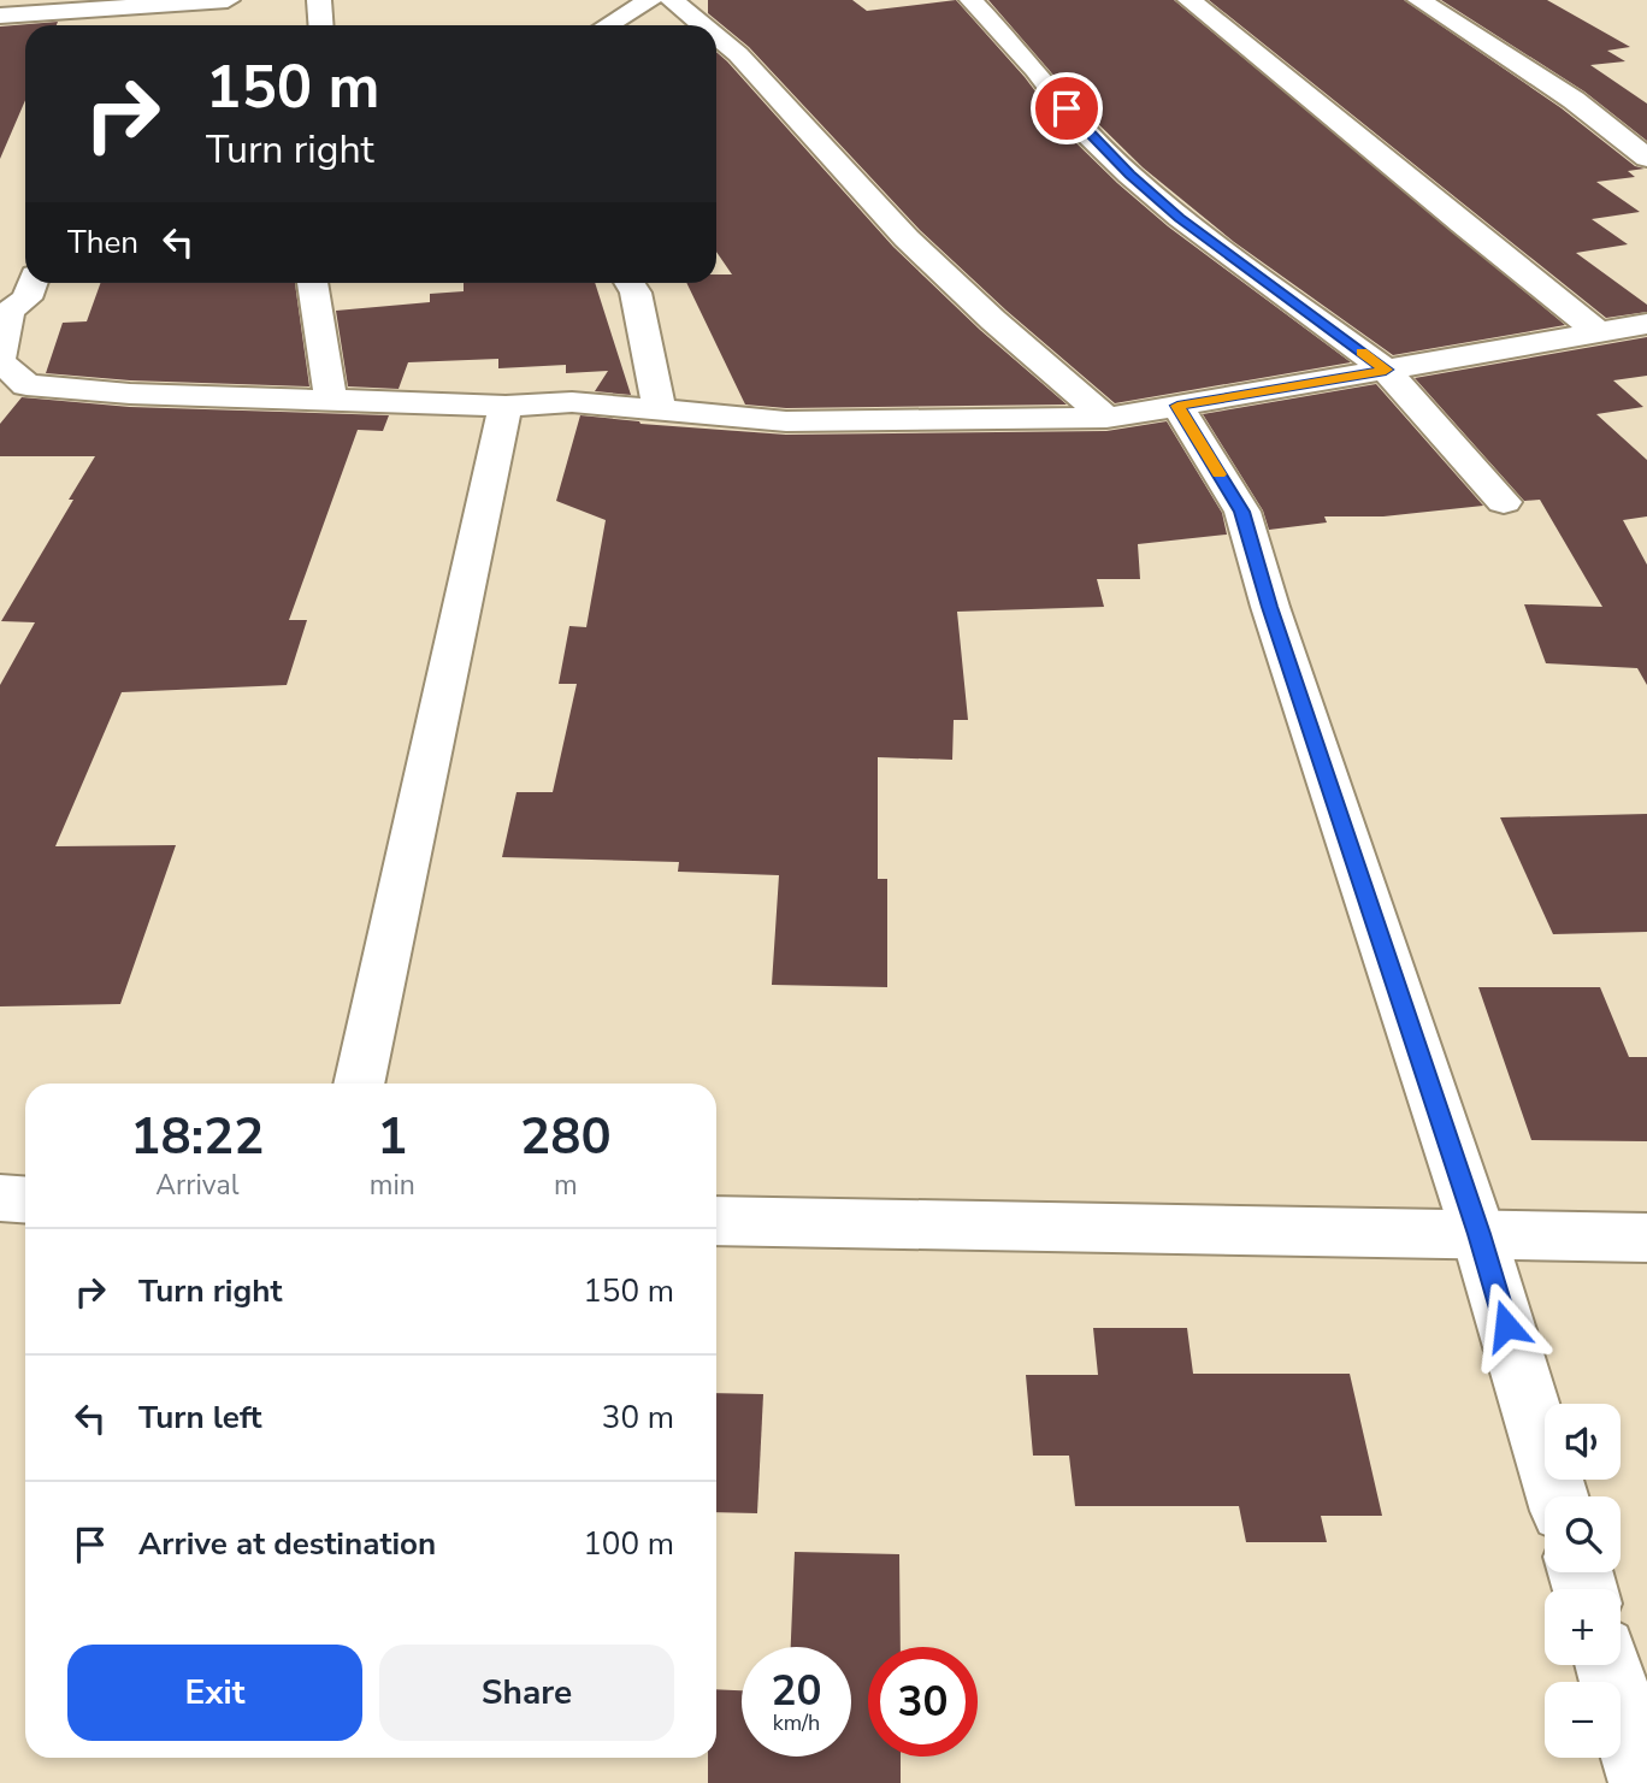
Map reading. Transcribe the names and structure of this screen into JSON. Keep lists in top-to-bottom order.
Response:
{
  "page": {
    "turn": ["150 m", "Turn right"],
    "then": "Then",
    "eta": [
      "18:22",
      "Arrival",
      "1",
      "min",
      "280",
      "m"
    ],
    "list": [
      {
        "name": "Turn right",
        "value": "150 m"
      },
      {
        "name": "Turn left",
        "value": "30 m"
      },
      {
        "name": "Arrive at destination",
        "value": "100 m"
      }
    ],
    "map_buttons": ["+", "−"],
    "buttons": ["Exit", "Share"],
    "speed": "20 km/h",
    "limit": "30"
  }
}
